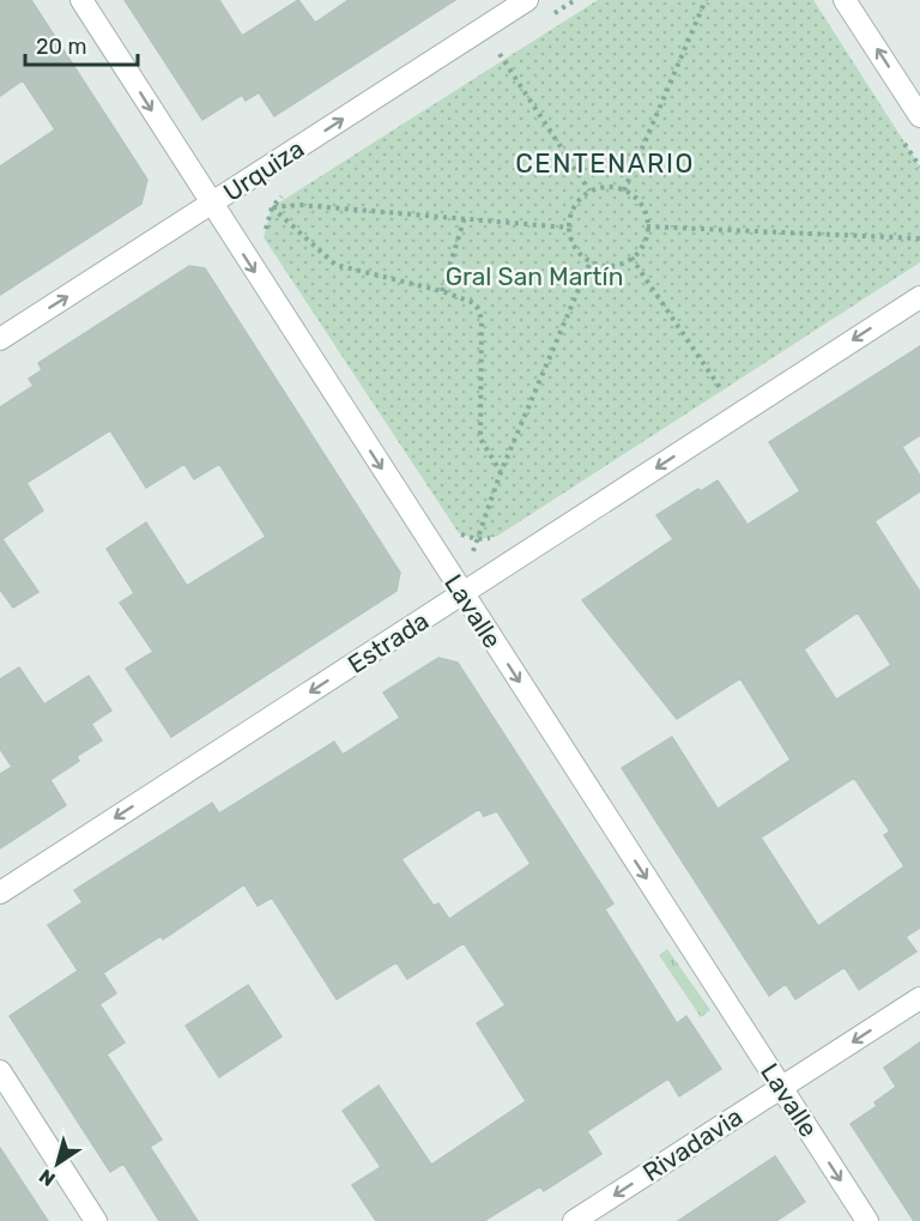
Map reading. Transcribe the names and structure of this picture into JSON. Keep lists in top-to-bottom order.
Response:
{
  "streets": {
    "street": [
      "Urquiza",
      "Lavalle",
      "Estrada",
      "Rivadavia"
    ]
  },
  "crossings": [
    ["Urquiza", "Lavalle"],
    ["Lavalle", "Estrada"],
    ["Lavalle", "Rivadavia"]
  ],
  "one_way": [
    "Urquiza",
    "Lavalle",
    "Estrada",
    "Rivadavia"
  ],
  "districts": ["CENTENARIO"],
  "parks": ["Gral San Martín"],
  "scale_bar": "20 m",
  "north": "bottom left"
}
